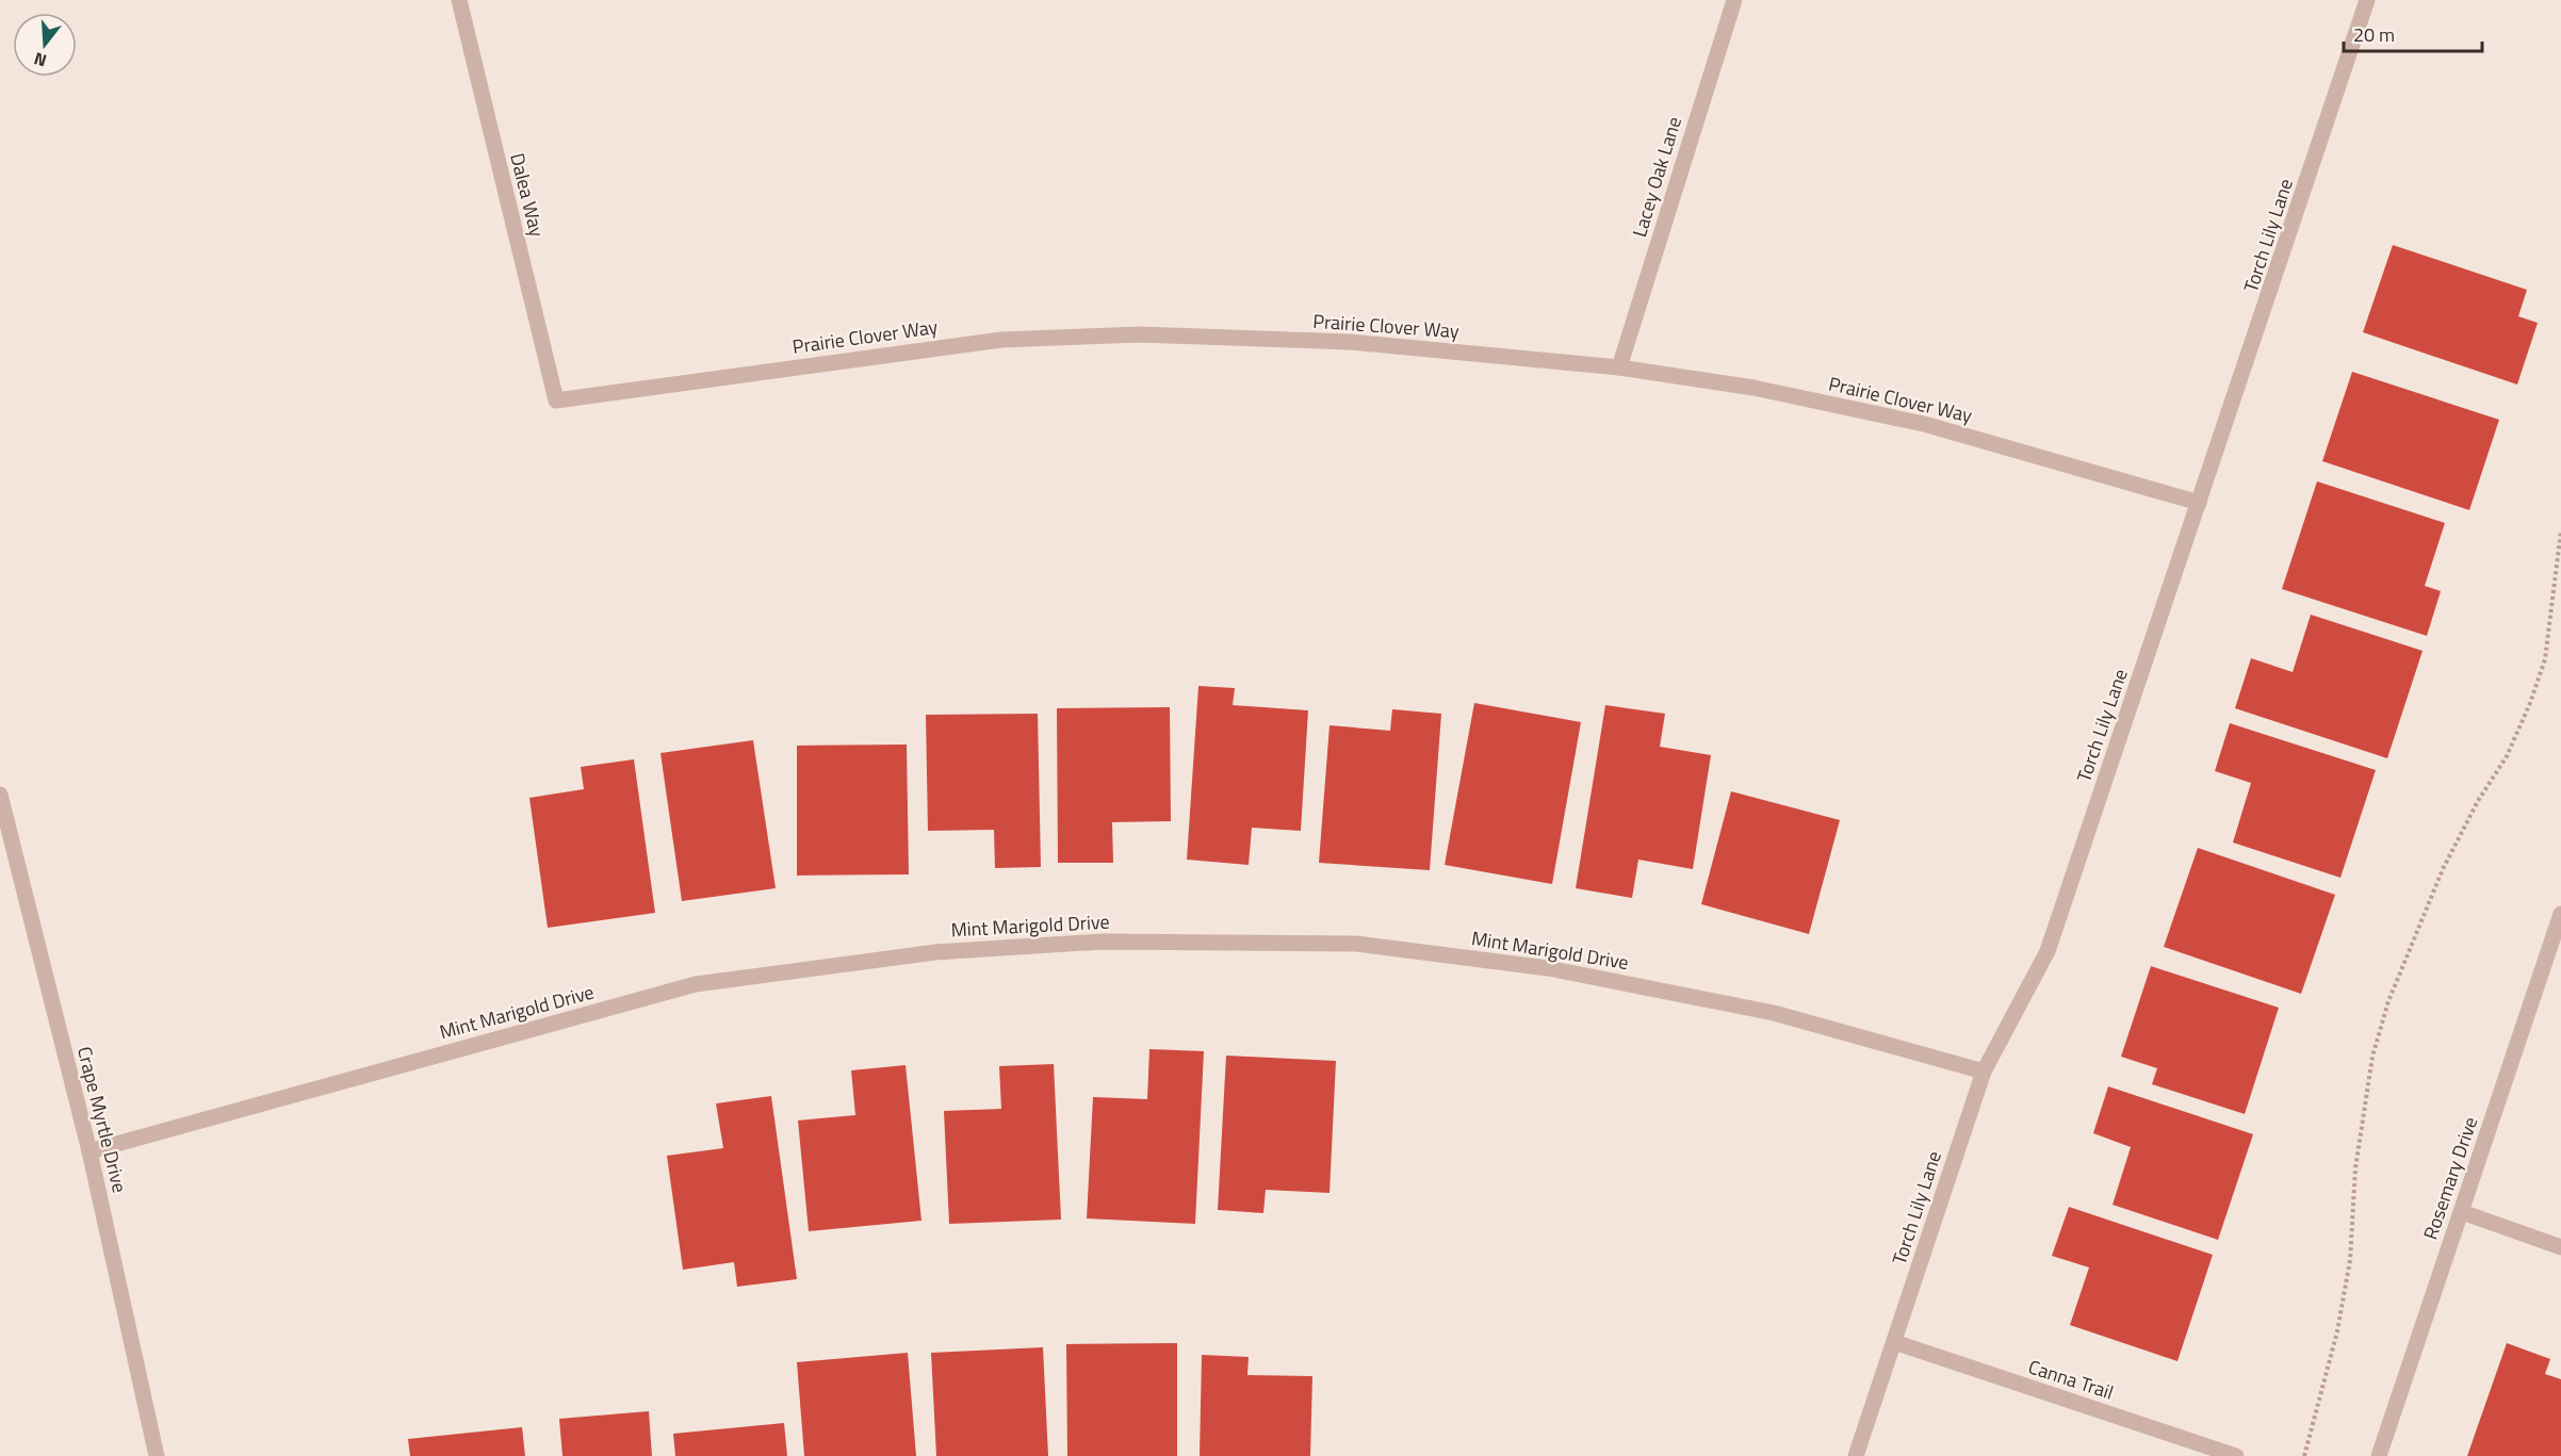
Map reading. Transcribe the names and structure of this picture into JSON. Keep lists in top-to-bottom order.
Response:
{
  "streets": {
    "street": [
      "Lacey Oak Lane",
      "Dalea Way",
      "Torch Lily Lane",
      "Prairie Clover Way",
      "Mint Marigold Drive",
      "Crape Myrtle Drive",
      "Rosemary Drive",
      "Canna Trail"
    ]
  },
  "crossings": [
    ["Lacey Oak Lane", "Prairie Clover Way"],
    ["Dalea Way", "Prairie Clover Way"],
    ["Torch Lily Lane", "Prairie Clover Way"],
    ["Torch Lily Lane", "Mint Marigold Drive"],
    ["Torch Lily Lane", "Canna Trail"],
    ["Mint Marigold Drive", "Crape Myrtle Drive"]
  ],
  "scale_bar": "20 m",
  "north": "bottom"
}
